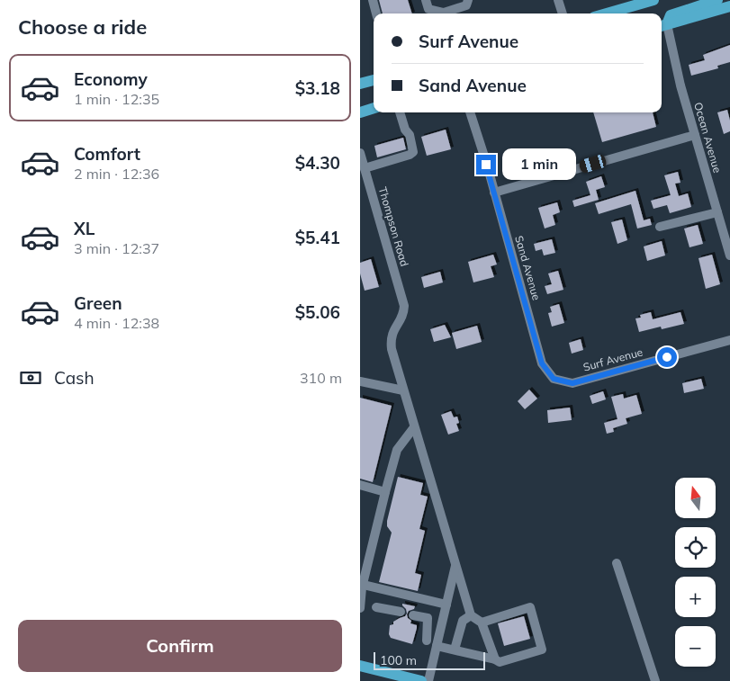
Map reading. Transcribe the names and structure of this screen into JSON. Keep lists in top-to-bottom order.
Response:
{
  "streets": {
    "street": [
      "Ocean Avenue",
      "Thompson Road",
      "Sand Avenue",
      "Surf Avenue"
    ]
  },
  "crossings": [
    ["Sand Avenue", "Surf Avenue"]
  ],
  "scale_bar": "100 m",
  "north": "top",
  "page": {
    "heading": "Choose a ride",
    "banner": ["Surf Avenue", "Sand Avenue"],
    "list": [
      {
        "name": "Economy",
        "note": "1 min · 12:35",
        "value": "$3.18"
      },
      {
        "name": "Comfort",
        "note": "2 min · 12:36",
        "value": "$4.30"
      },
      {
        "name": "XL",
        "note": "3 min · 12:37",
        "value": "$5.41"
      },
      {
        "name": "Green",
        "note": "4 min · 12:38",
        "value": "$5.06"
      }
    ],
    "bubble": "1 min",
    "pay": ["Cash", "310 m"],
    "map_buttons": ["+", "−"],
    "buttons": "Confirm",
    "scale": "100 m"
  }
}
